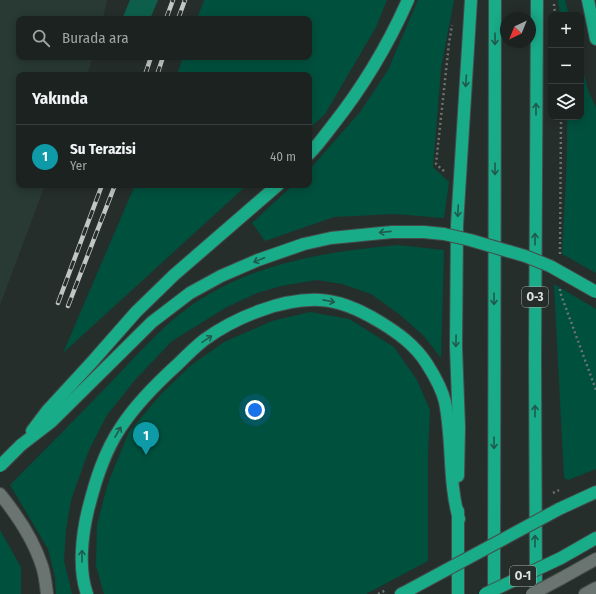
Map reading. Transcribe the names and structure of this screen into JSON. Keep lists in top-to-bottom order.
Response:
{
  "streets": {
    "highway": ["O-3", "O-1"]
  },
  "north": "bottom left",
  "page": {
    "map_buttons": ["+", "−"],
    "search": "Burada ara",
    "heading": "Yakında",
    "list": [
      {
        "mark": "1",
        "name": "Su Terazisi",
        "note": "Yer",
        "value": "40 m"
      }
    ],
    "pins": "1"
  }
}
